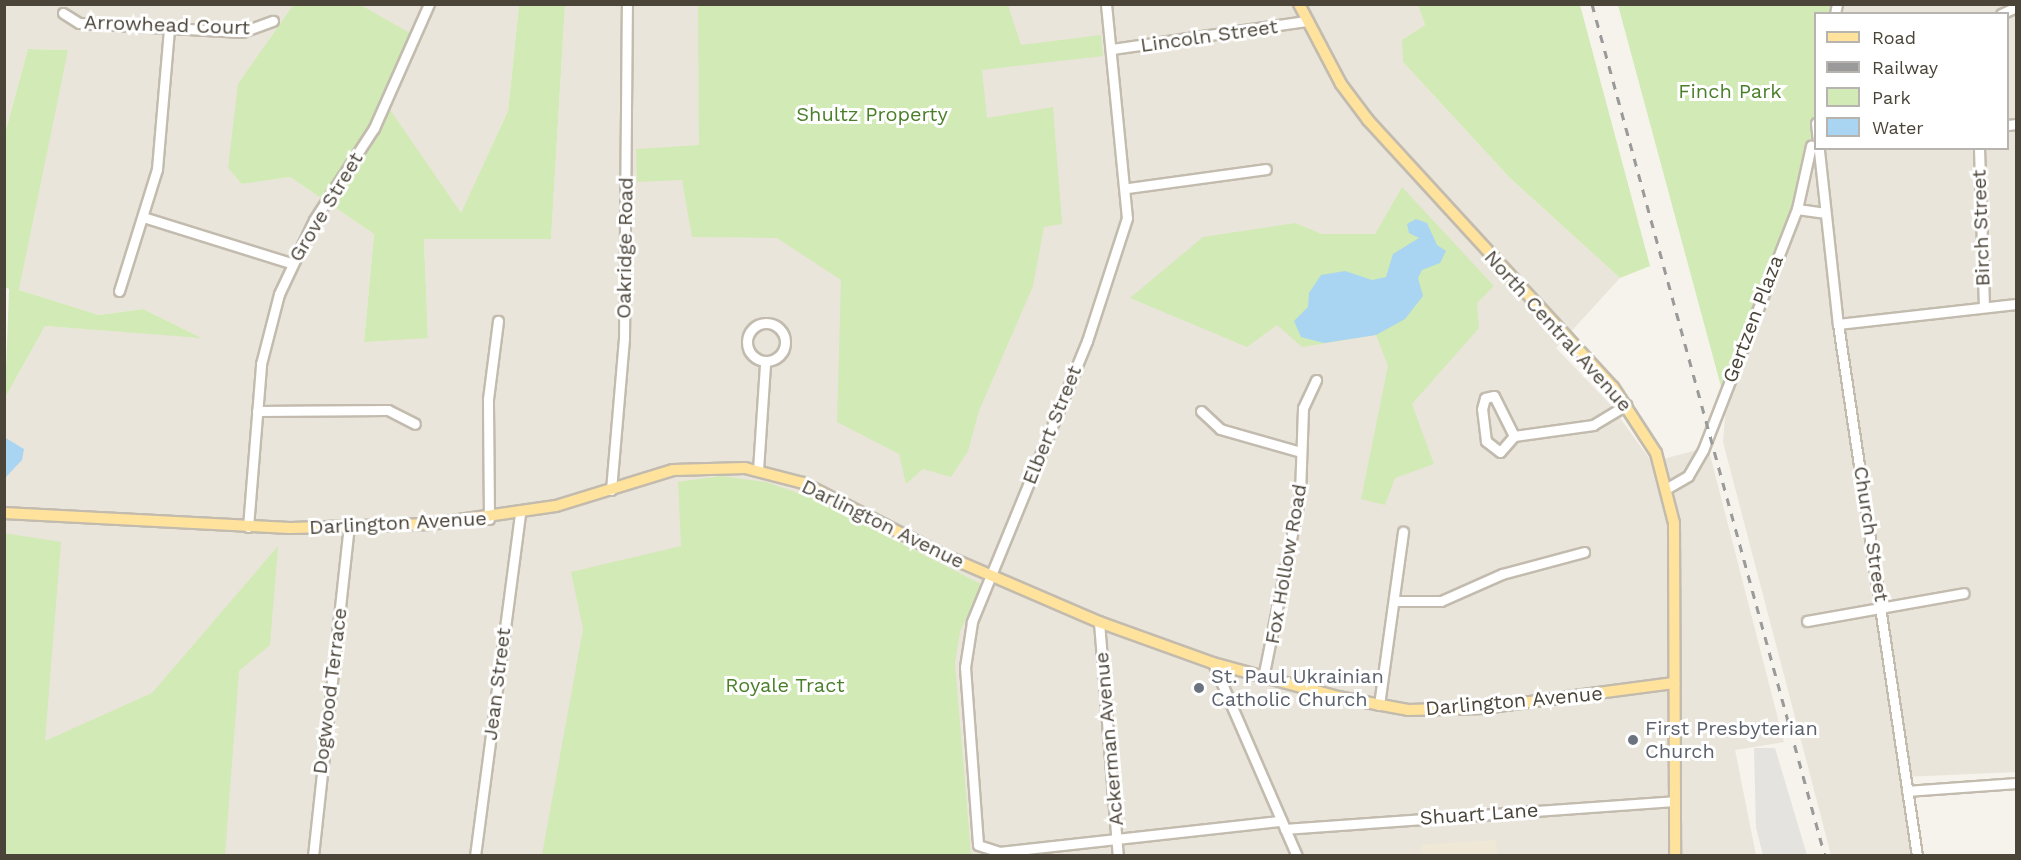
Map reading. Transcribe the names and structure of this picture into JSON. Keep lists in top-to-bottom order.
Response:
{
  "streets": {
    "main road": ["North Central Avenue", "Darlington Avenue"],
    "street": [
      "Arrowhead Court",
      "Lincoln Street",
      "Grove Street",
      "Birch Street",
      "Oakridge Road",
      "Gertzen Plaza",
      "Elbert Street",
      "Church Street",
      "Fox Hollow Road",
      "Jean Street",
      "Dogwood Terrace",
      "Ackerman Avenue",
      "Shuart Lane"
    ]
  },
  "crossings": [
    ["Lincoln Street", "North Central Avenue"],
    ["Lincoln Street", "Elbert Street"],
    ["Grove Street", "Darlington Avenue"],
    ["Oakridge Road", "Darlington Avenue"],
    ["Gertzen Plaza", "North Central Avenue"],
    ["Gertzen Plaza", "Church Street"],
    ["North Central Avenue", "Darlington Avenue"],
    ["North Central Avenue", "Shuart Lane"],
    ["Elbert Street", "Darlington Avenue"],
    ["Elbert Street", "Shuart Lane"],
    ["Darlington Avenue", "Fox Hollow Road"],
    ["Darlington Avenue", "Jean Street"],
    ["Darlington Avenue", "Dogwood Terrace"],
    ["Darlington Avenue", "Ackerman Avenue"],
    ["Ackerman Avenue", "Shuart Lane"]
  ],
  "parks": ["Finch Park", "Shultz Property", "Royale Tract"],
  "places": ["St. Paul Ukrainian Catholic Church", "First Presbyterian Church"],
  "legend": [
    "Road",
    "Railway",
    "Park",
    "Water"
  ]
}
